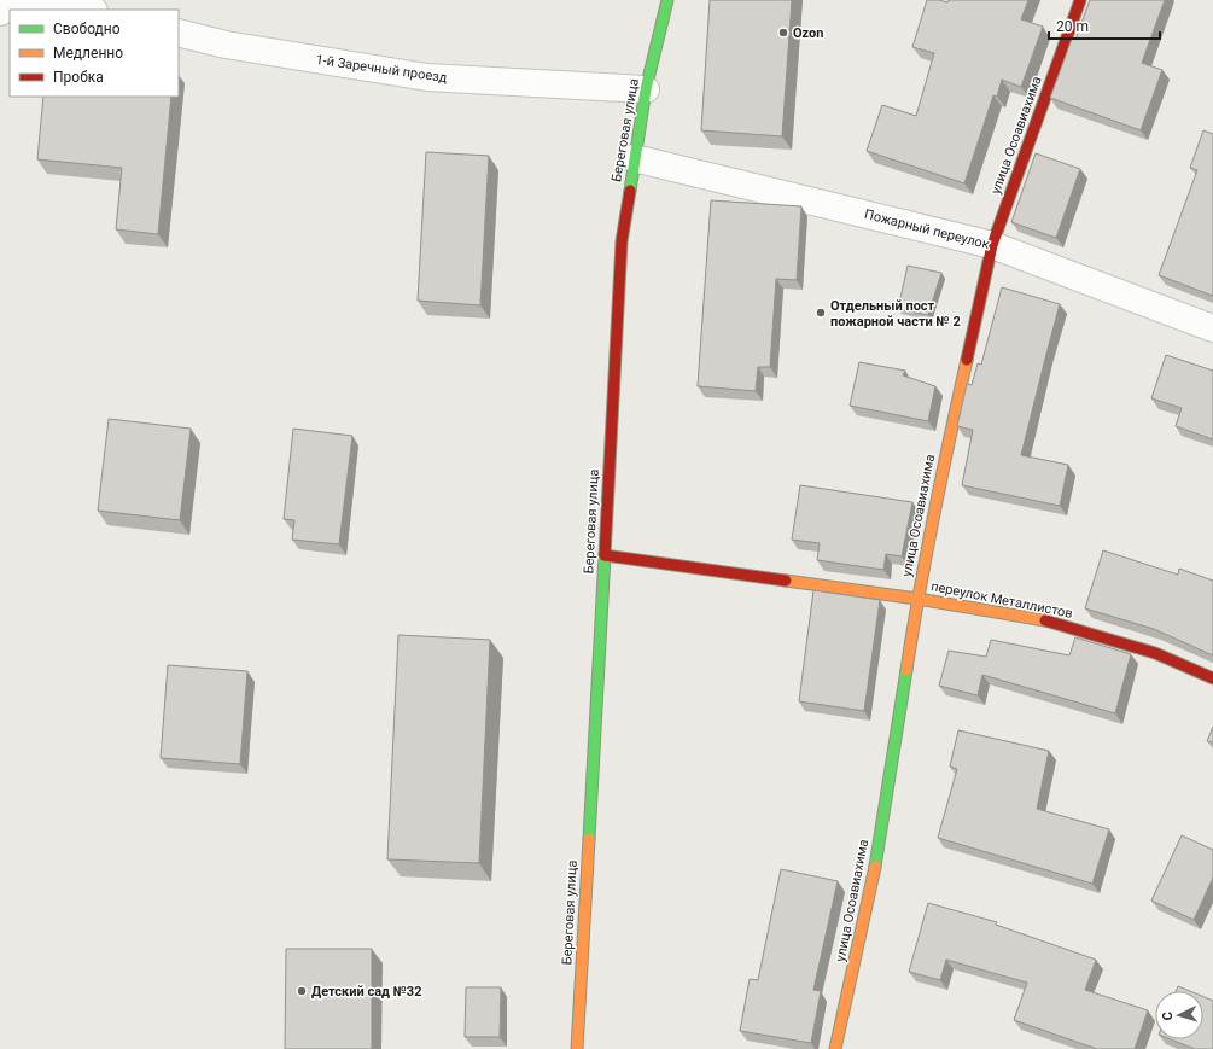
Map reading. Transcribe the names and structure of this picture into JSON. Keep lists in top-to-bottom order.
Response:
{
  "streets": {
    "street": [
      "1-й Заречный проезд",
      "Береговая улица",
      "улица Осоавиахима",
      "Пожарный переулок",
      "переулок Металлистов"
    ]
  },
  "crossings": [
    ["1-й Заречный проезд", "Береговая улица"],
    ["Береговая улица", "Пожарный переулок"],
    ["Береговая улица", "переулок Металлистов"],
    ["улица Осоавиахима", "Пожарный переулок"],
    ["улица Осоавиахима", "переулок Металлистов"]
  ],
  "places": ["Ozon", "Отдельный пост пожарной части № 2", "Детский сад №32"],
  "legend": ["Свободно", "Медленно", "Пробка"],
  "scale_bar": "20 m",
  "north": "left"
}
